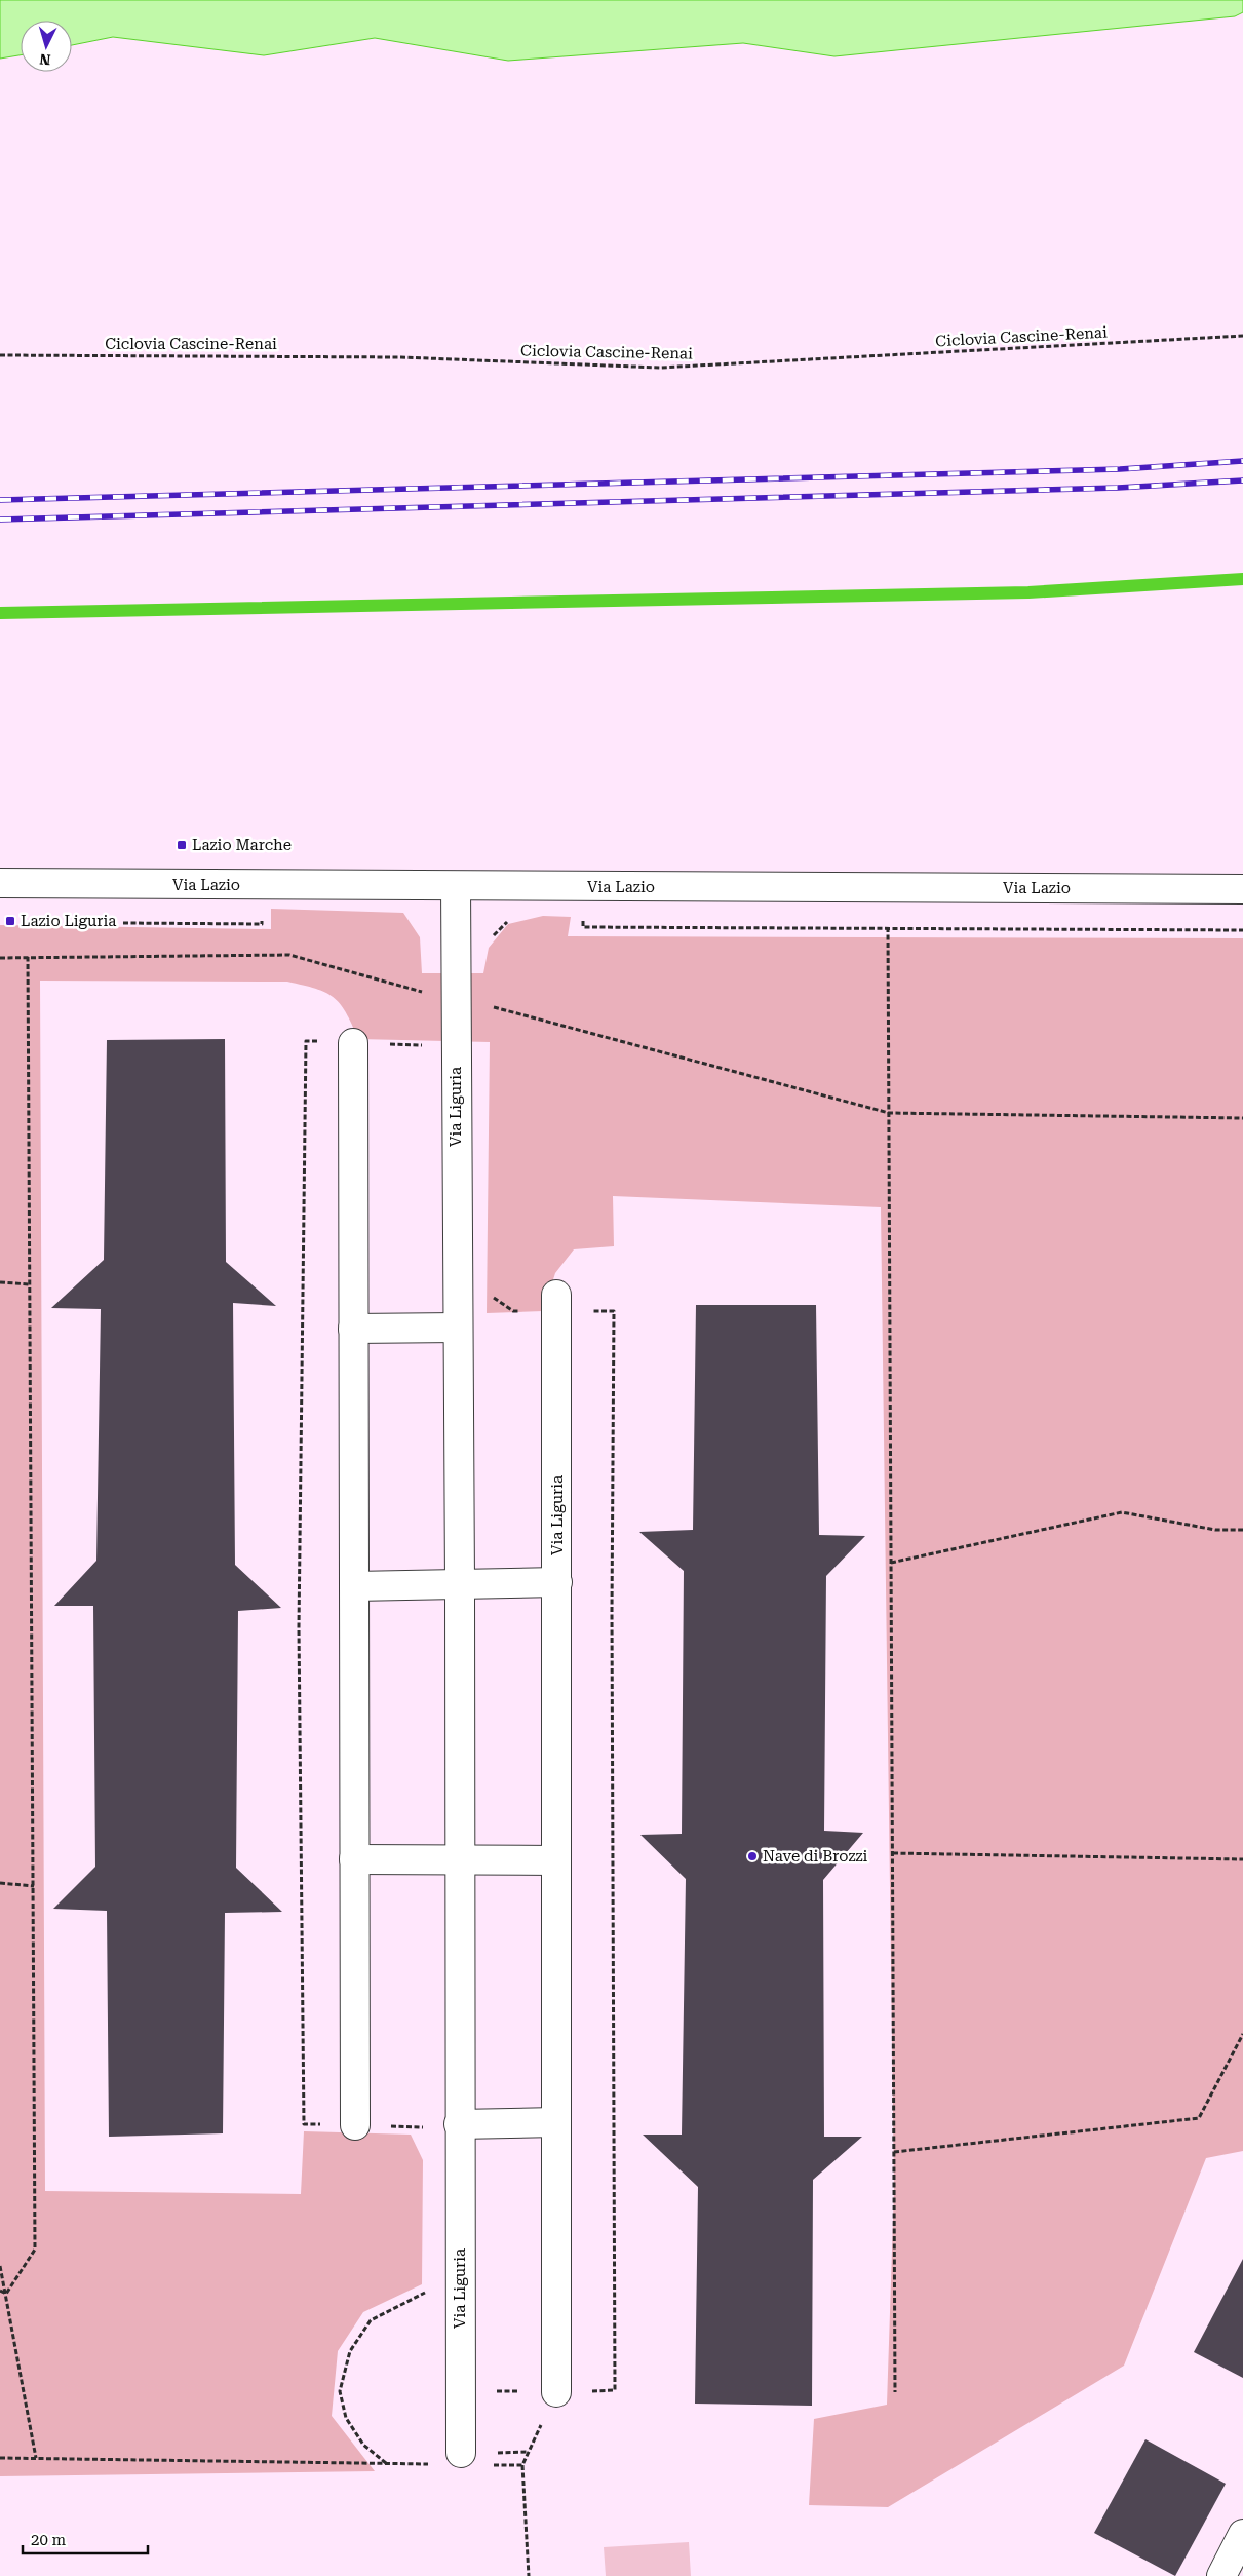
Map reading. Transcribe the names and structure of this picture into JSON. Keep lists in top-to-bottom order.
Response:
{
  "streets": {
    "street": ["Via Lazio", "Via Liguria"],
    "path": ["Ciclovia Cascine-Renai"]
  },
  "crossings": [
    ["Via Lazio", "Via Liguria"]
  ],
  "places": {
    "transit": ["Lazio Marche", "Lazio Liguria"],
    "other": ["Nave di Brozzi"]
  },
  "scale_bar": "20 m",
  "north": "bottom"
}
